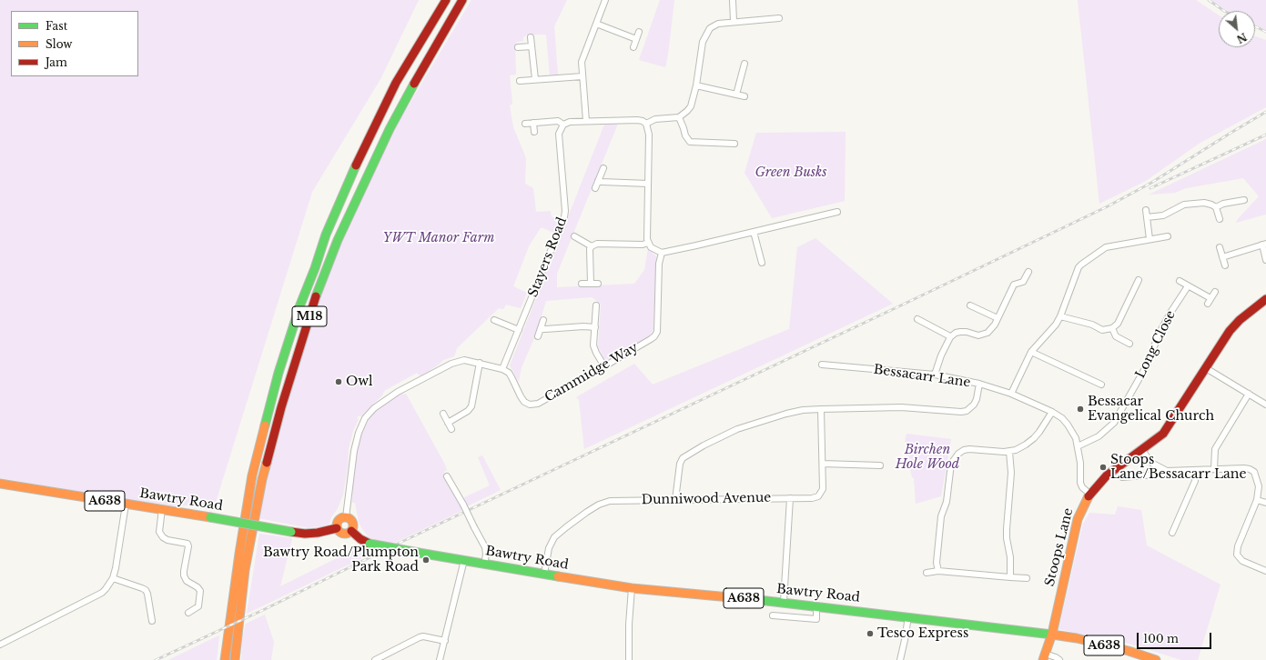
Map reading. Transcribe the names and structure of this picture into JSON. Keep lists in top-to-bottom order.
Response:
{
  "streets": {
    "main road": [
      "M18",
      "Bawtry Road",
      "A638",
      "Stoops Lane"
    ],
    "street": [
      "Stayers Road",
      "Long Close",
      "Cammidge Way",
      "Bessacarr Lane",
      "Dunniwood Avenue"
    ]
  },
  "crossings": [
    ["Stayers Road", "Cammidge Way"],
    ["Long Close", "Bessacarr Lane"],
    ["Bessacarr Lane", "Stoops Lane"],
    ["Dunniwood Avenue", "Bawtry Road"],
    ["Bawtry Road", "Stoops Lane"]
  ],
  "parks": ["Green Busks", "YWT Manor Farm", "Birchen Hole Wood"],
  "places": [
    "Owl",
    "Bessacar Evangelical Church",
    "Stoops Lane/Bessacarr Lane",
    "Bawtry Road/Plumpton Park Road",
    "Tesco Express"
  ],
  "legend": ["Fast", "Slow", "Jam"],
  "scale_bar": "100 m",
  "north": "bottom right"
}
